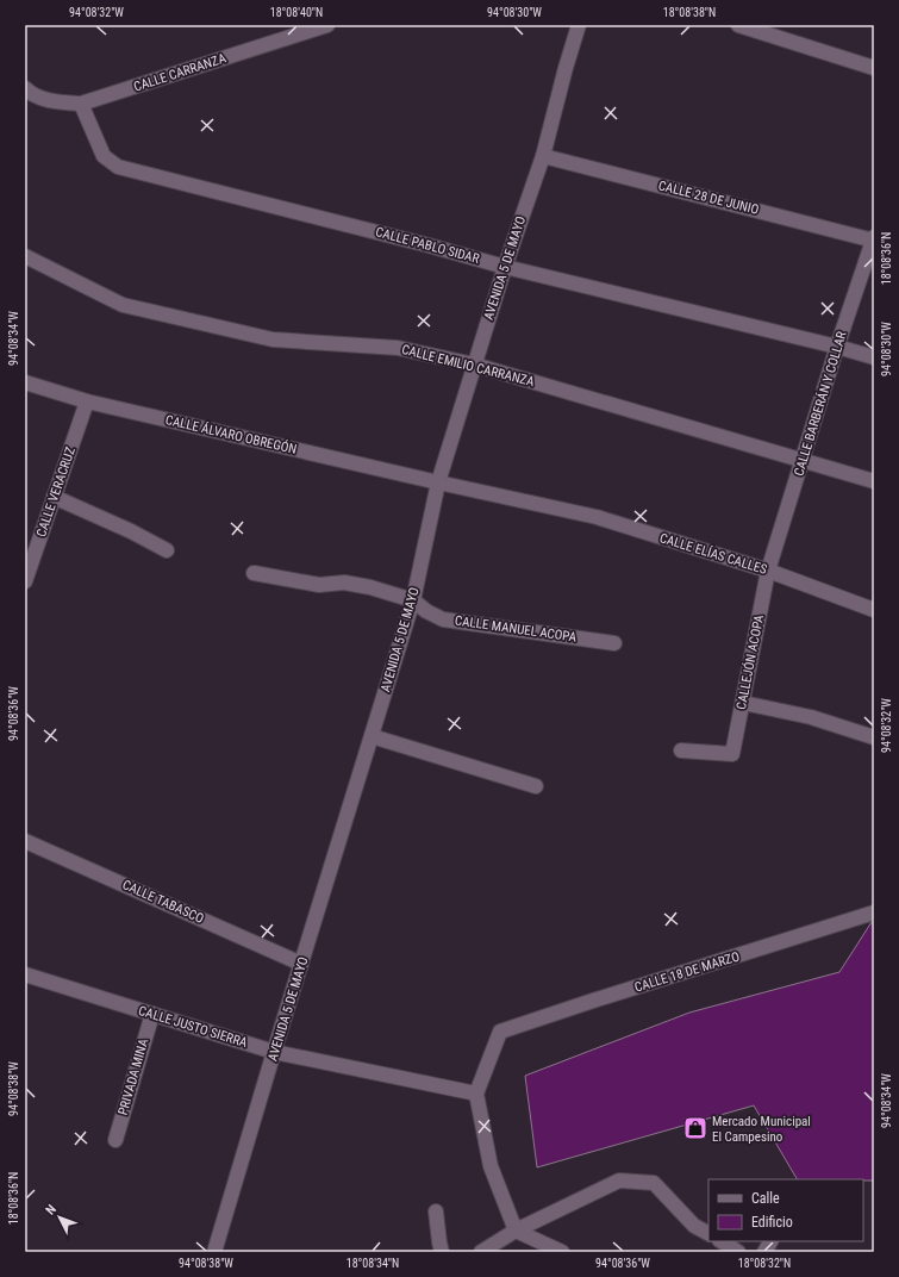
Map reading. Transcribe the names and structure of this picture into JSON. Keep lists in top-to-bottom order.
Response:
{
  "streets": {
    "street": [
      "CALLE CARRANZA",
      "CALLE 28 DE JUNIO",
      "CALLE PABLO SIDAR",
      "AVENIDA 5 DE MAYO",
      "CALLE EMILIO CARRANZA",
      "CALLE BARBERÁN Y COLLAR",
      "CALLE ÁLVARO OBREGÓN",
      "CALLE VERACRUZ",
      "CALLE ELÍAS CALLES",
      "CALLE MANUEL ACOPA",
      "CALLEJÓN ACOPA",
      "CALLE TABASCO",
      "CALLE 18 DE MARZO",
      "CALLE JUSTO SIERRA",
      "PRIVADA MINA"
    ]
  },
  "crossings": [
    ["CALLE CARRANZA", "CALLE PABLO SIDAR"],
    ["CALLE 28 DE JUNIO", "AVENIDA 5 DE MAYO"],
    ["CALLE 28 DE JUNIO", "CALLE BARBERÁN Y COLLAR"],
    ["CALLE PABLO SIDAR", "AVENIDA 5 DE MAYO"],
    ["CALLE PABLO SIDAR", "CALLE BARBERÁN Y COLLAR"],
    ["AVENIDA 5 DE MAYO", "CALLE EMILIO CARRANZA"],
    ["AVENIDA 5 DE MAYO", "CALLE ÁLVARO OBREGÓN"],
    ["AVENIDA 5 DE MAYO", "CALLE ELÍAS CALLES"],
    ["AVENIDA 5 DE MAYO", "CALLE MANUEL ACOPA"],
    ["AVENIDA 5 DE MAYO", "CALLE TABASCO"],
    ["AVENIDA 5 DE MAYO", "CALLE JUSTO SIERRA"],
    ["CALLE EMILIO CARRANZA", "CALLE BARBERÁN Y COLLAR"],
    ["CALLE BARBERÁN Y COLLAR", "CALLE ELÍAS CALLES"],
    ["CALLE BARBERÁN Y COLLAR", "CALLEJÓN ACOPA"],
    ["CALLE ÁLVARO OBREGÓN", "CALLE VERACRUZ"],
    ["CALLE ÁLVARO OBREGÓN", "CALLE ELÍAS CALLES"],
    ["CALLE ELÍAS CALLES", "CALLEJÓN ACOPA"],
    ["CALLE 18 DE MARZO", "CALLE JUSTO SIERRA"],
    ["CALLE JUSTO SIERRA", "PRIVADA MINA"]
  ],
  "places": {
    "shop": ["Mercado Municipal El Campesino"]
  },
  "legend": ["Calle", "Edificio"],
  "north": "top left",
  "coordinates": [
    "94°08'32\"W",
    "18°08'40\"N",
    "94°08'30\"W",
    "18°08'38\"N",
    "18°08'36\"N",
    "94°08'34\"W",
    "94°08'36\"W",
    "94°08'38\"W",
    "18°08'34\"N",
    "18°08'32\"N"
  ]
}
